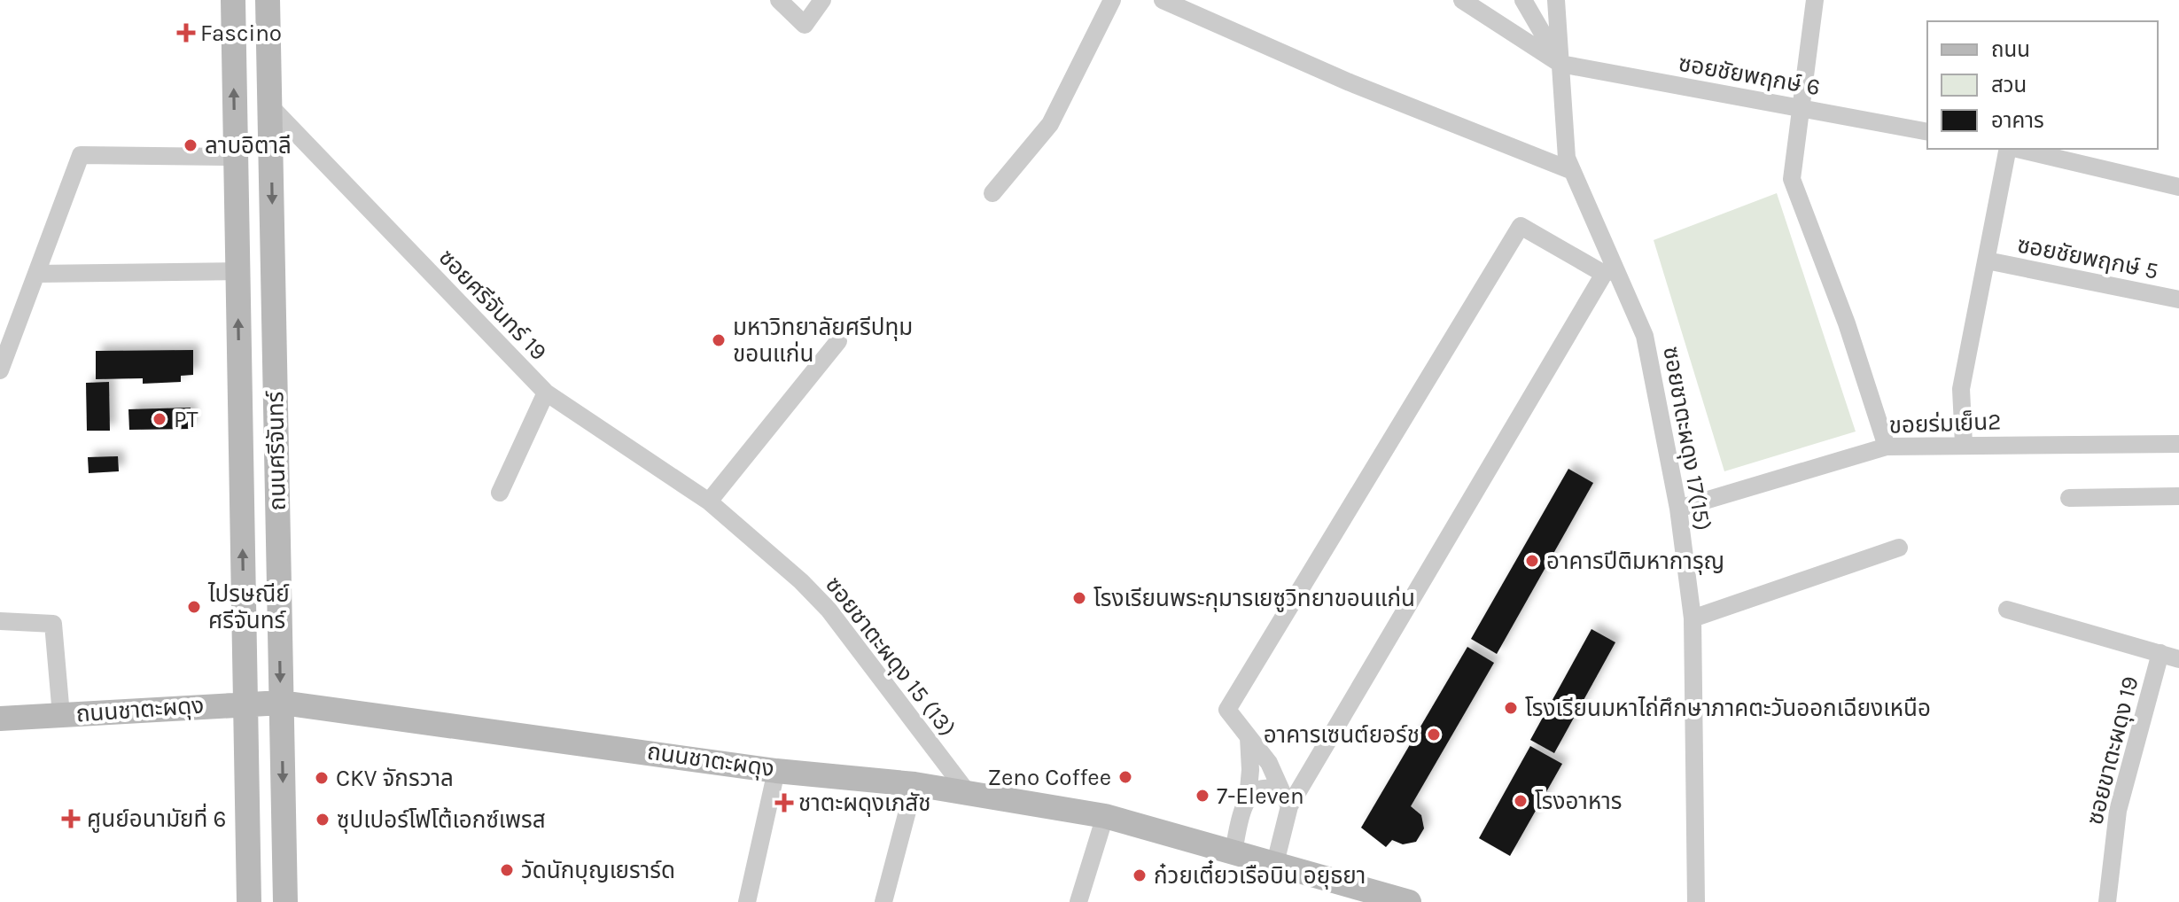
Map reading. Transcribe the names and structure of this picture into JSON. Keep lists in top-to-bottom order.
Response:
{
  "streets": {
    "main road": ["ถนนศรีจันทร์", "ถนนชาตะผดุง"],
    "street": [
      "ซอยชัยพฤกษ์ 6",
      "ซอยชัยพฤกษ์ 5",
      "ซอยศรีจันทร์ 19",
      "ขอยร่มเย็น2",
      "ซอยชาตะผดุง 17(15)",
      "ซอยชาตะผดุง 15 (13)",
      "ซอยขาตะผดุง 19"
    ]
  },
  "crossings": [
    ["ซอยชัยพฤกษ์ 6", "ซอยชาตะผดุง 17(15)"],
    ["ซอยศรีจันทร์ 19", "ถนนศรีจันทร์"],
    ["ซอยศรีจันทร์ 19", "ซอยชาตะผดุง 15 (13)"],
    ["ขอยร่มเย็น2", "ซอยชาตะผดุง 17(15)"],
    ["ถนนศรีจันทร์", "ถนนชาตะผดุง"],
    ["ซอยชาตะผดุง 15 (13)", "ถนนชาตะผดุง"]
  ],
  "places": {
    "health": ["Fascino", "ชาตะผดุงเภสัช", "ศูนย์อนามัยที่ 6"],
    "other": [
      "ลาบอิตาลี",
      "มหาวิทยาลัยศรีปทุม ขอนแก่น",
      "PT",
      "อาคารปีติมหาการุญ",
      "โรงเรียนพระกุมารเยซูวิทยาขอนแก่น",
      "ไปรษณีย์ ศรีจันทร์",
      "โรงเรียนมหาไถ่ศึกษาภาคตะวันออกเฉียงเหนือ",
      "อาคารเซนต์ยอร์ช",
      "Zeno Coffee",
      "CKV จักรวาล",
      "7-Eleven",
      "โรงอาหาร",
      "ซุปเปอร์โฟโต้เอกซ์เพรส",
      "วัดนักบุญเยราร์ด",
      "ก๋วยเตี๋ยวเรือบิน อยุธยา"
    ]
  },
  "legend": ["ถนน", "สวน", "อาคาร"]
}
